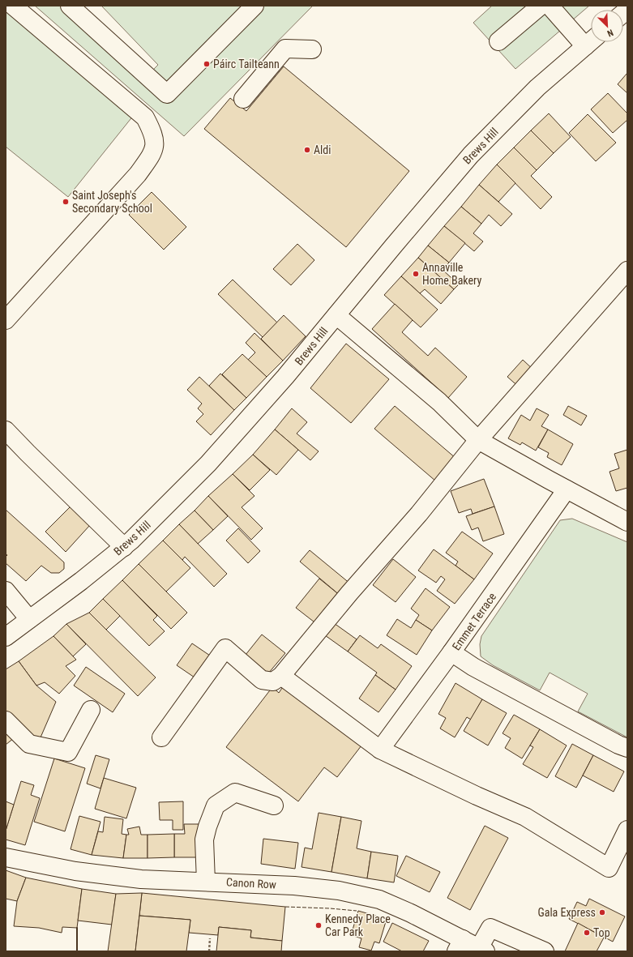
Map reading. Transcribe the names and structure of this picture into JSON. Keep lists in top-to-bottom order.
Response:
{
  "streets": {
    "street": ["Brews Hill", "Emmet Terrace", "Canon Row"]
  },
  "places": [
    "Páirc Tailteann",
    "Aldi",
    "Saint Joseph's Secondary School",
    "Annaville Home Bakery",
    "Gala Express",
    "Kennedy Place Car Park",
    "Top"
  ],
  "north": "bottom right"
}
